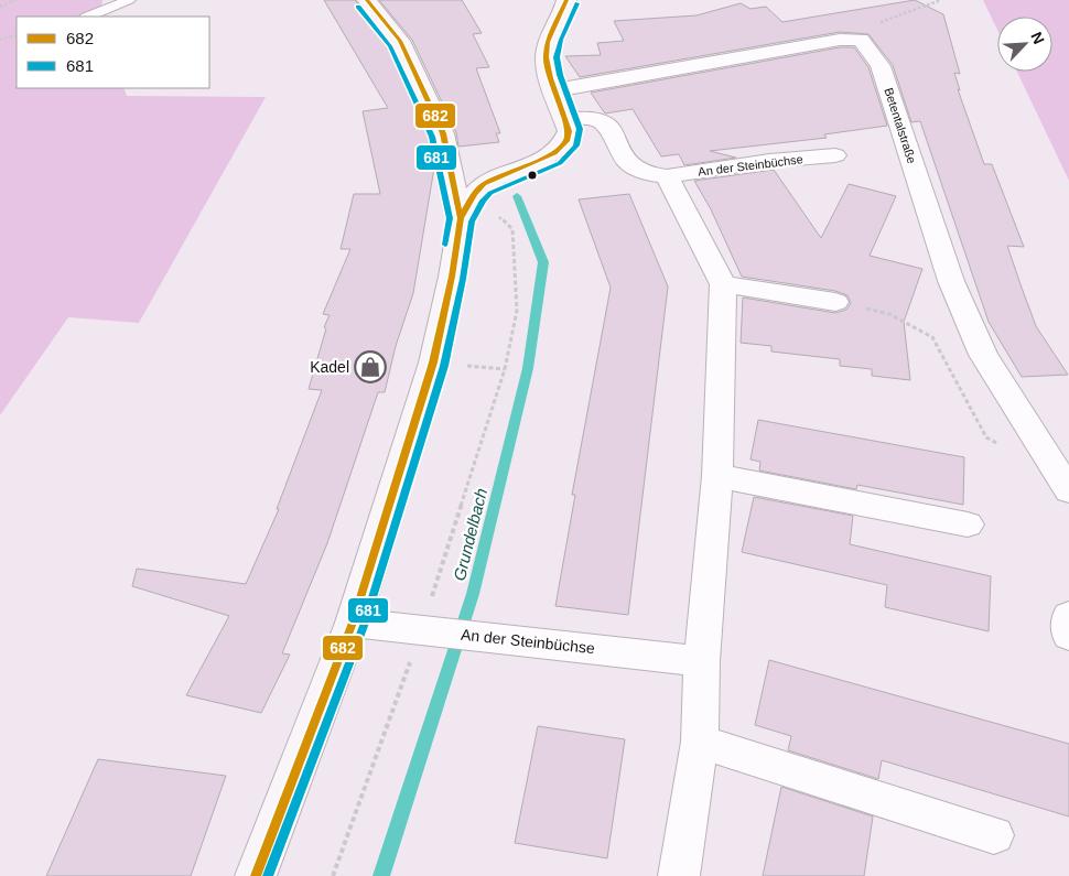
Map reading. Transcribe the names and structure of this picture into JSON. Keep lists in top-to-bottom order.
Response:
{
  "streets": {
    "street": ["Betentalstraße", "An der Steinbüchse"]
  },
  "water": ["Grundelbach"],
  "places": {
    "shop": ["Kadel"]
  },
  "lines": ["transit line 682", "transit line 681"],
  "legend": ["682", "681"],
  "north": "top right"
}
